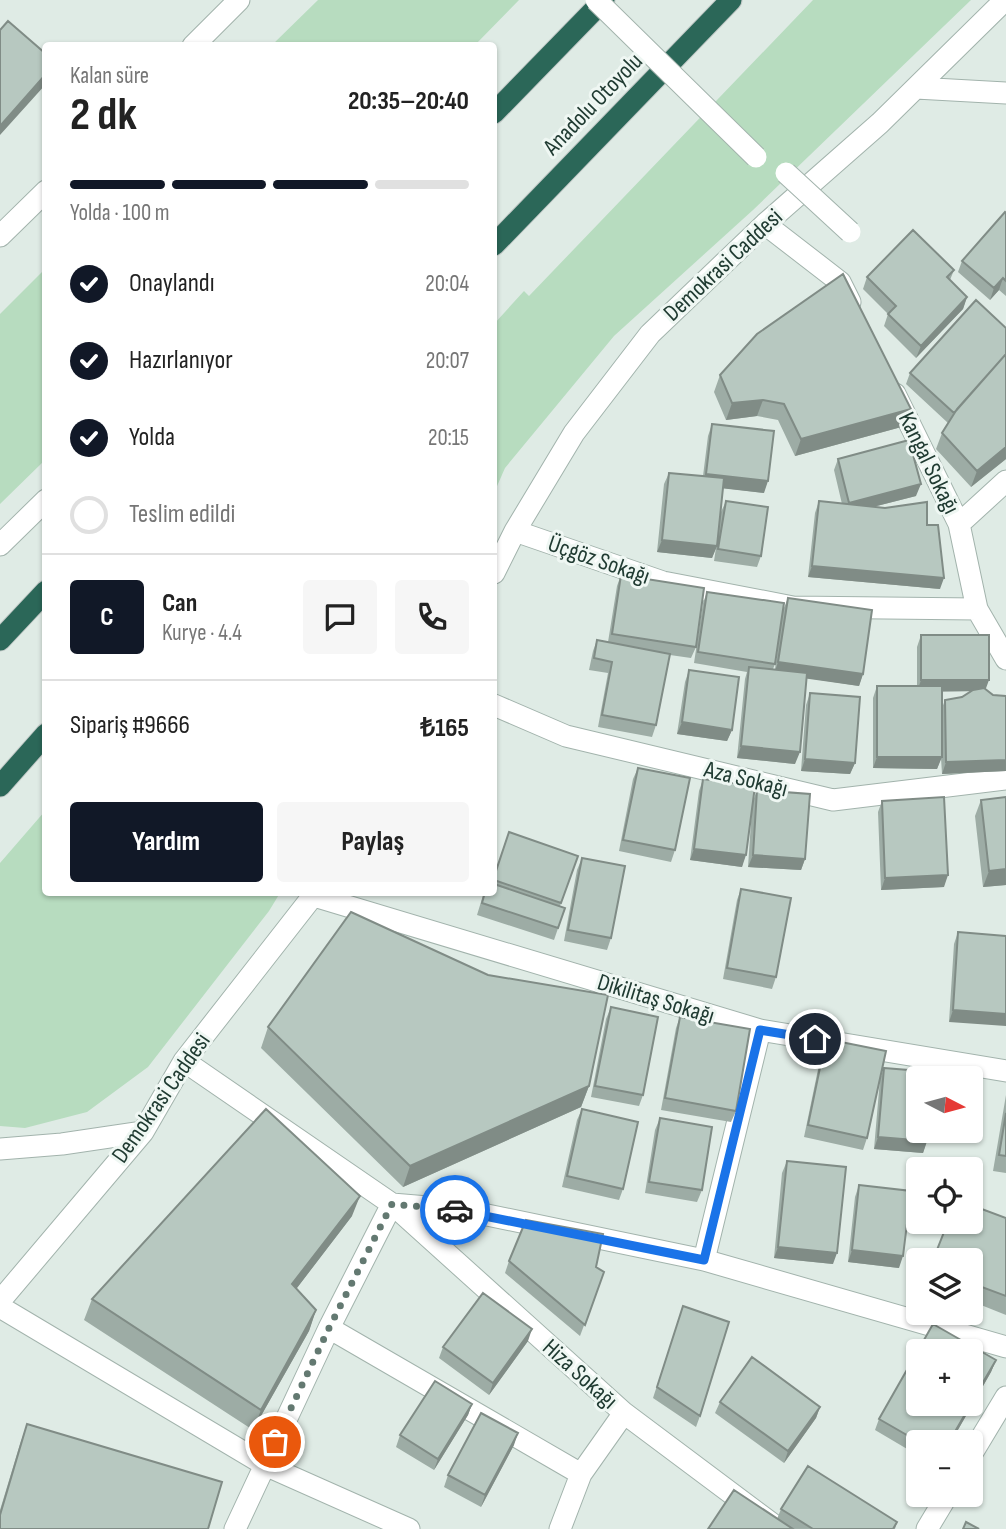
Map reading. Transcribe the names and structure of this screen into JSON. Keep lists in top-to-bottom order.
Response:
{
  "streets": {
    "highway": ["Anadolu Otoyolu"],
    "street": [
      "Demokrasi Caddesi",
      "Kangal Sokağı",
      "Üçgöz Sokağı",
      "Aza Sokağı",
      "Dikilitaş Sokağı",
      "Hiza Sokağı"
    ]
  },
  "crossings": [
    ["Demokrasi Caddesi", "Üçgöz Sokağı"],
    ["Demokrasi Caddesi", "Hiza Sokağı"],
    ["Kangal Sokağı", "Üçgöz Sokağı"]
  ],
  "north": "right",
  "page": {
    "heading": ["2 dk", "Kalan süre", "20:35–20:40"],
    "panel": [
      "Can",
      "Kurye · 4.4",
      "Sipariş #9666",
      "₺165"
    ],
    "bar": "Yolda · 100 m",
    "list": [
      ["Onaylandı", "20:04"],
      ["Hazırlanıyor", "20:07"],
      ["Yolda", "20:15"],
      "Teslim edildi"
    ],
    "round": "C",
    "buttons": ["Yardım", "Paylaş"],
    "map_buttons": ["+", "−"]
  }
}
